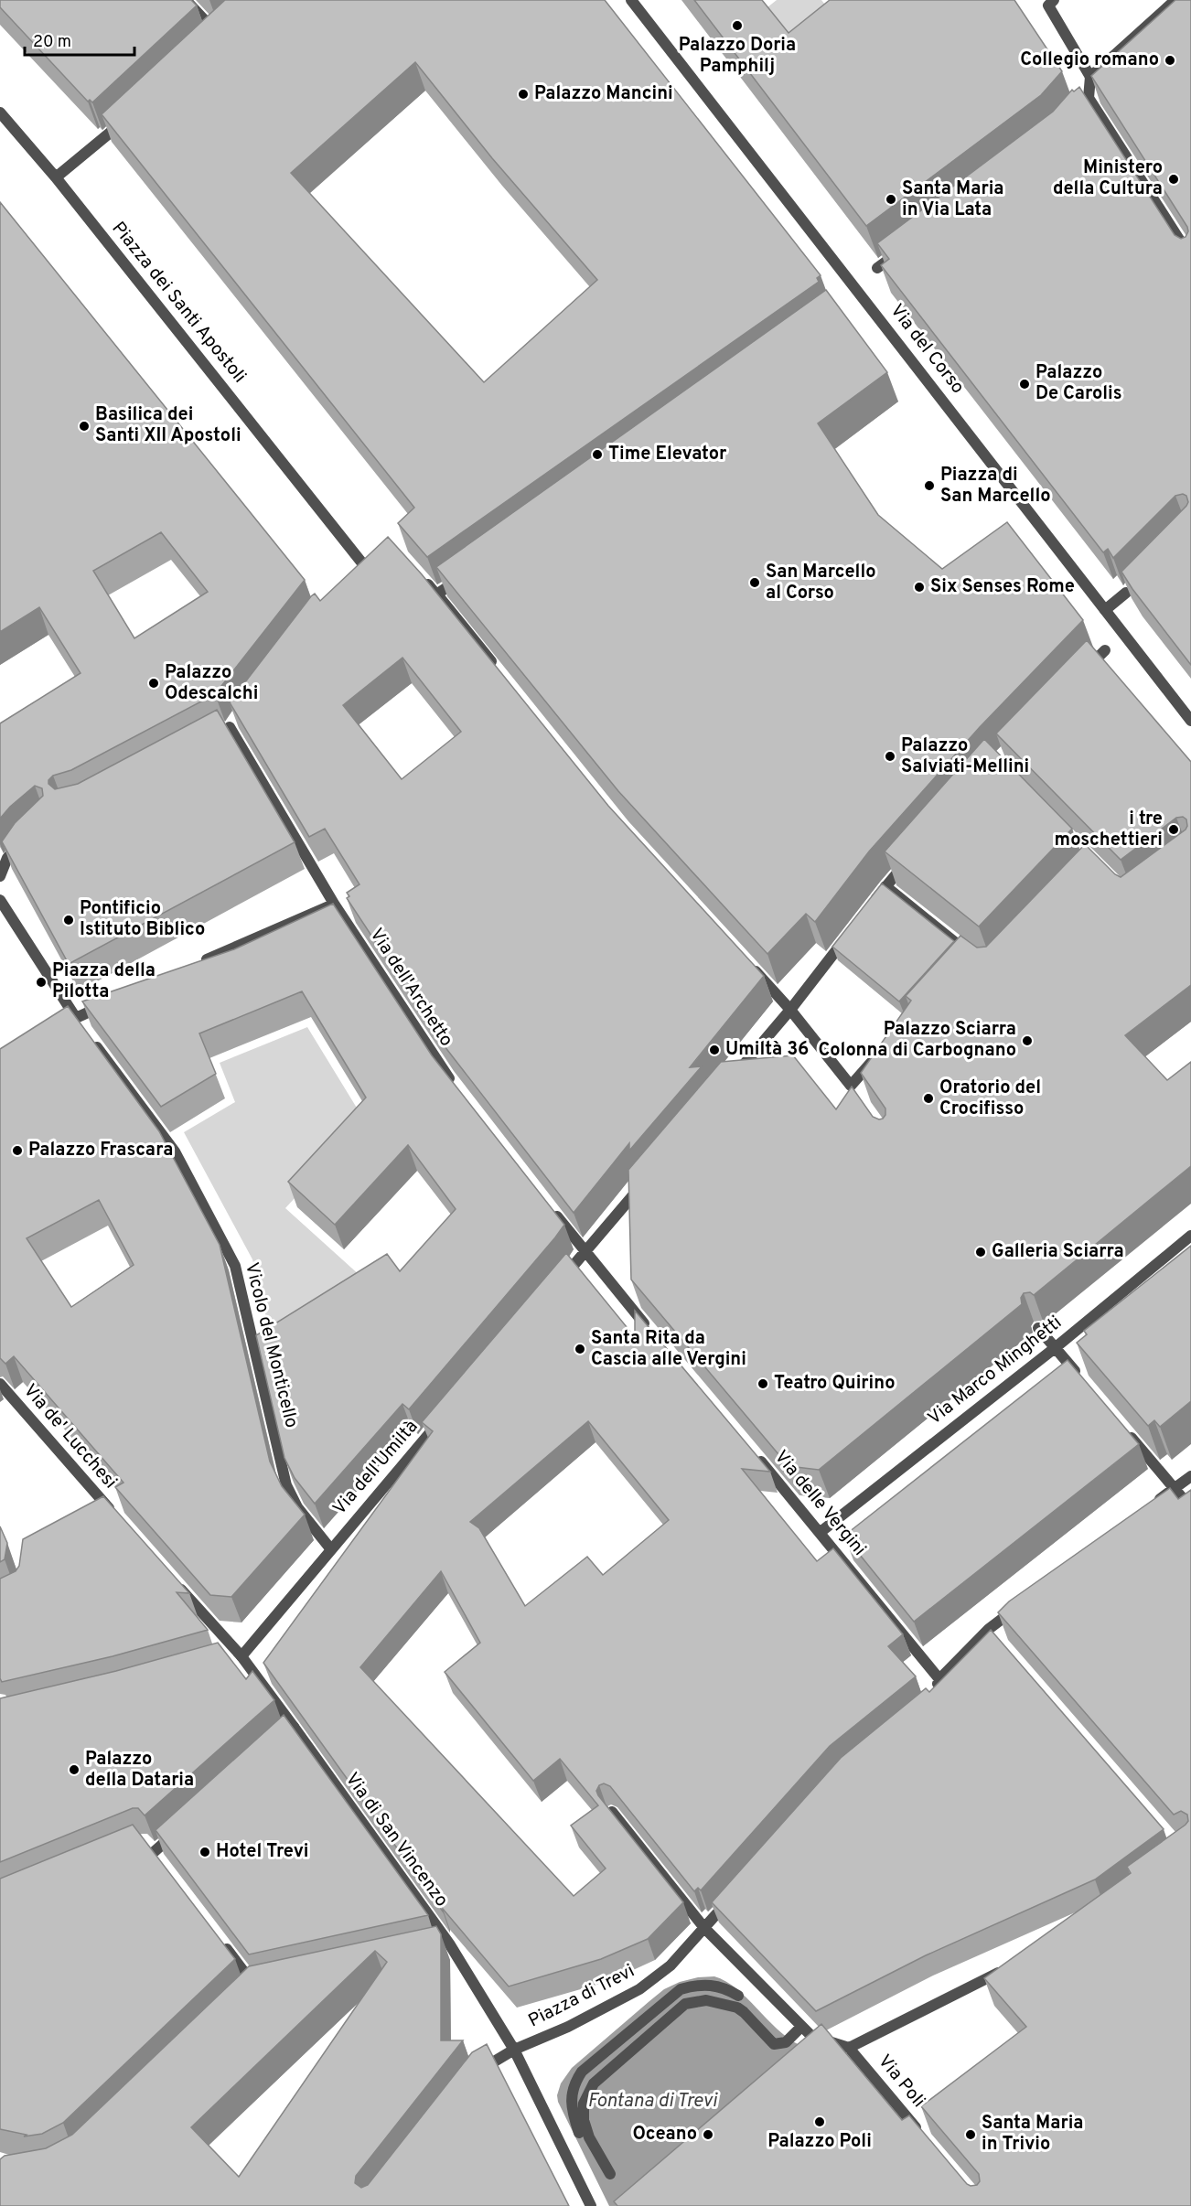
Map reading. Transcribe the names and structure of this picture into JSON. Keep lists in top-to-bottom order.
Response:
{
  "streets": {
    "street": [
      "Piazza dei Santi Apostoli",
      "Via del Corso",
      "Via dell'Archetto",
      "Vicolo del Monticello",
      "Via Marco Minghetti",
      "Via de' Lucchesi",
      "Via dell'Umiltà",
      "Via delle Vergini",
      "Via di San Vincenzo",
      "Piazza di Trevi",
      "Via Poli"
    ]
  },
  "crossings": [
    ["Vicolo del Monticello", "Via dell'Umiltà"],
    ["Via Marco Minghetti", "Via delle Vergini"],
    ["Via dell'Umiltà", "Via di San Vincenzo"],
    ["Via di San Vincenzo", "Piazza di Trevi"]
  ],
  "water": ["Fontana di Trevi"],
  "places": [
    "Palazzo Doria Pamphilj",
    "Collegio romano",
    "Palazzo Mancini",
    "Ministero della Cultura",
    "Santa Maria in Via Lata",
    "Palazzo De Carolis",
    "Basilica dei Santi XII Apostoli",
    "Time Elevator",
    "Piazza di San Marcello",
    "San Marcello al Corso",
    "Six Senses Rome",
    "Palazzo Odescalchi",
    "Palazzo Salviati-Mellini",
    "i tre moschettieri",
    "Pontificio Istituto Biblico",
    "Piazza della Pilotta",
    "Palazzo Sciarra Colonna di Carbognano",
    "Umiltà 36",
    "Oratorio del Crocifisso",
    "Palazzo Frascara",
    "Galleria Sciarra",
    "Santa Rita da Cascia alle Vergini",
    "Teatro Quirino",
    "Palazzo della Dataria",
    "Hotel Trevi",
    "Palazzo Poli",
    "Oceano",
    "Santa Maria in Trivio"
  ],
  "scale_bar": "20 m"
}
